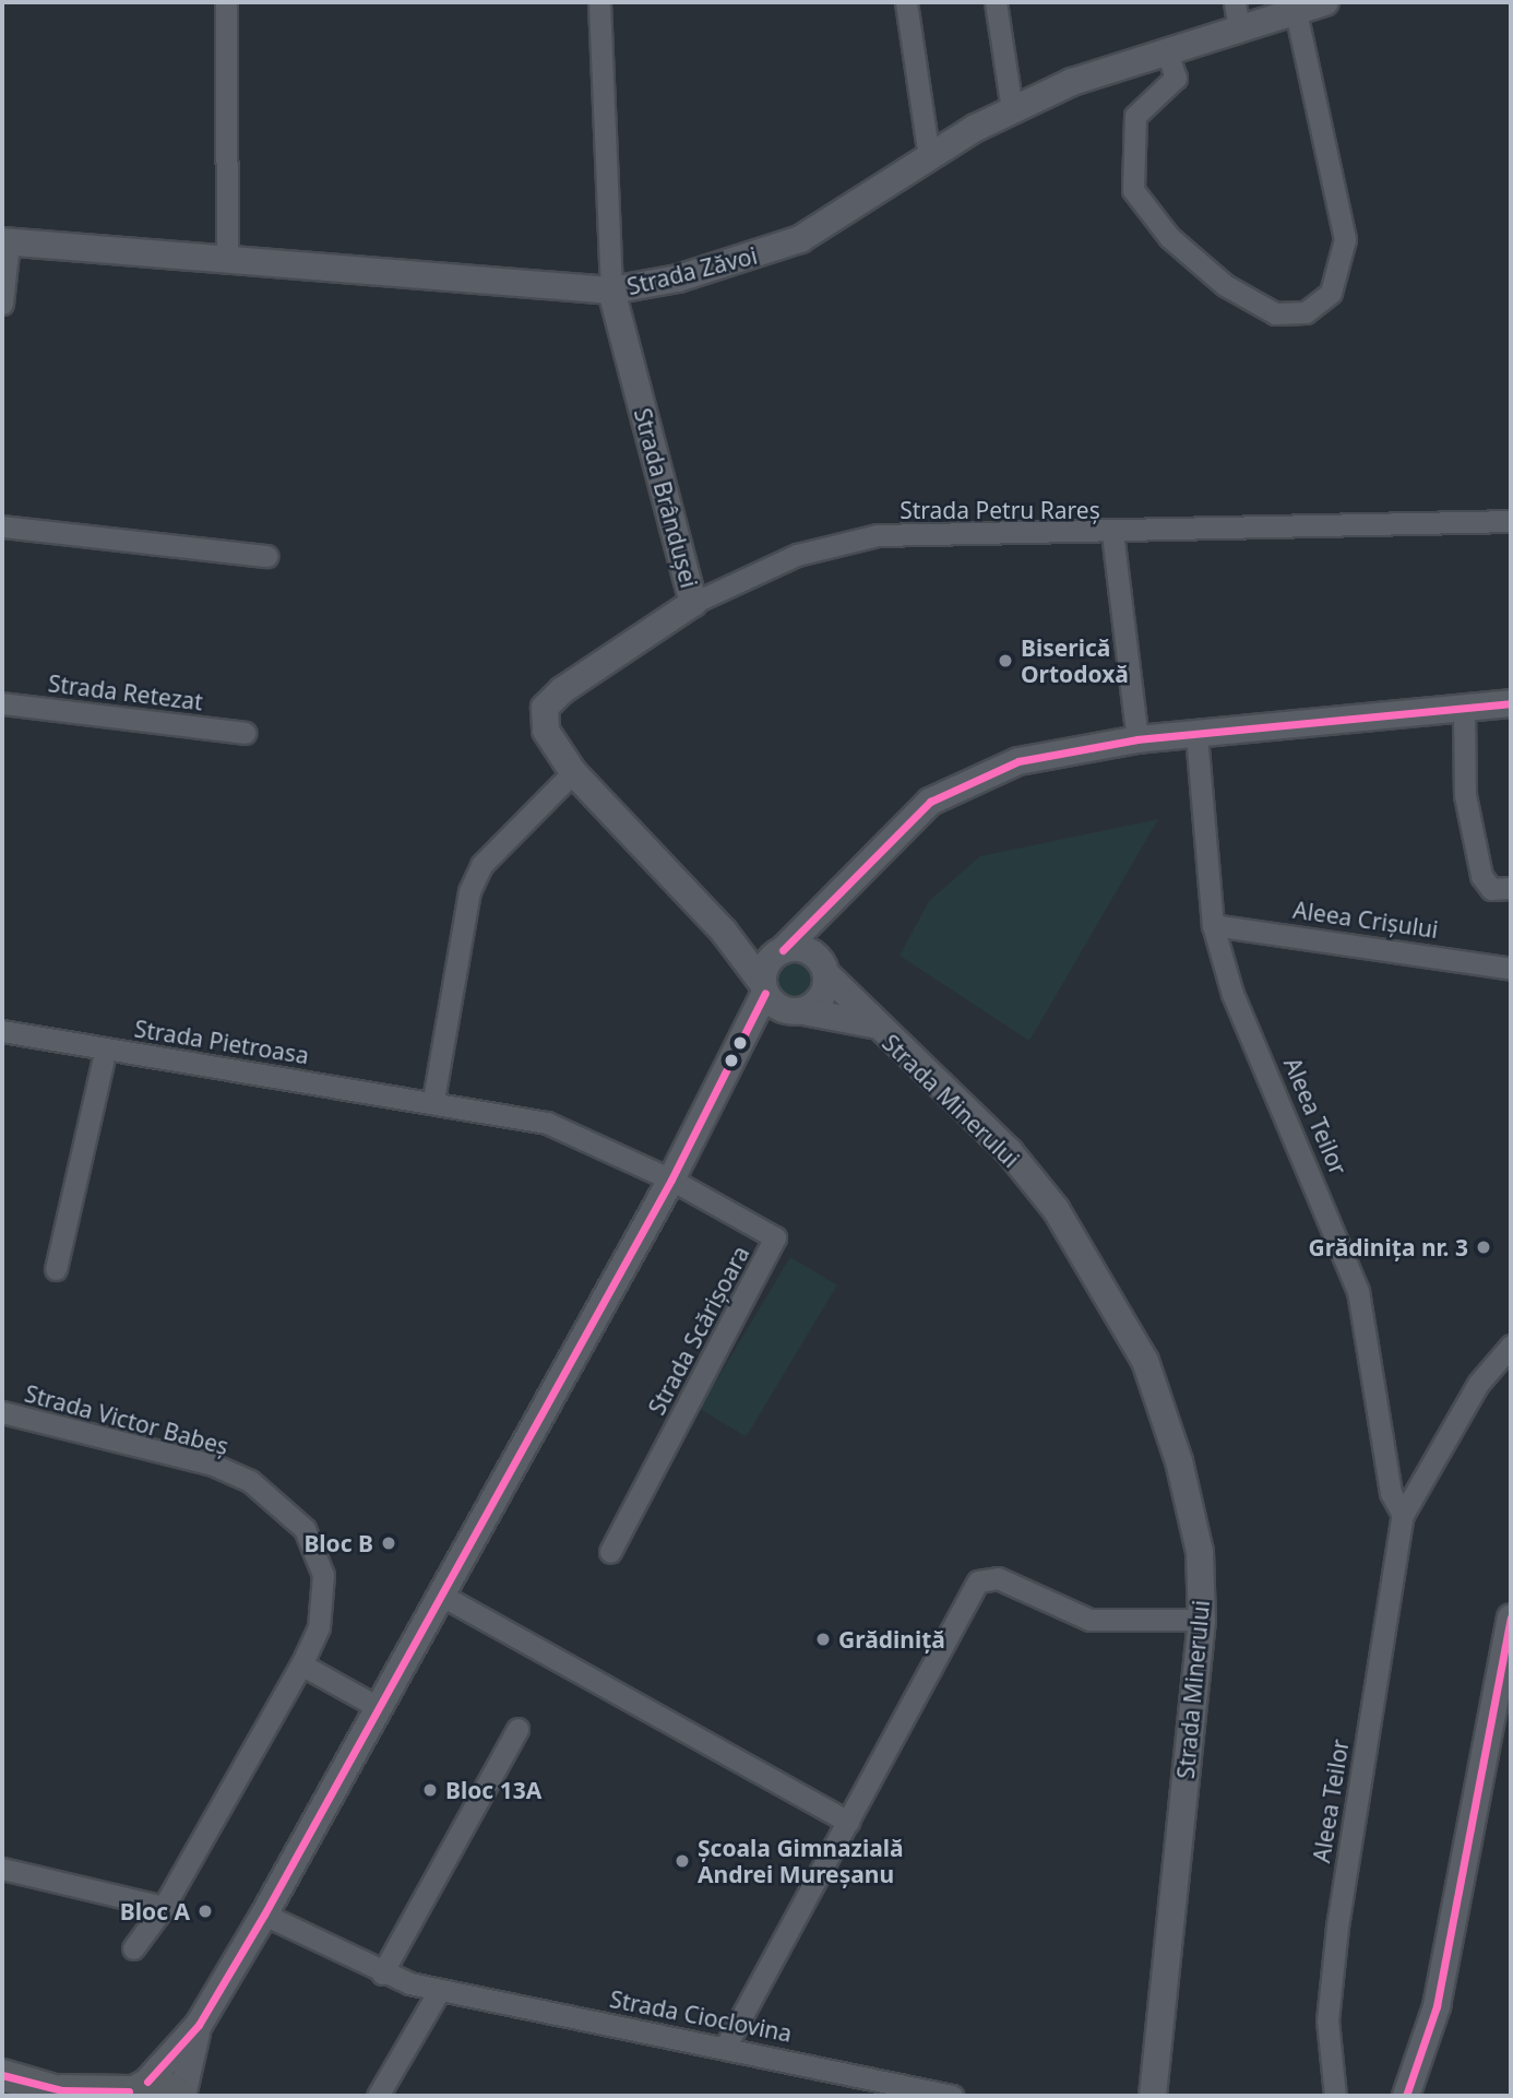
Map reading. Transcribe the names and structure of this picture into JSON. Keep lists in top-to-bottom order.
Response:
{
  "streets": {
    "street": [
      "Strada Zăvoi",
      "Strada Brândușei",
      "Strada Petru Rareș",
      "Strada Retezat",
      "Aleea Crișului",
      "Strada Pietroasa",
      "Strada Minerului",
      "Aleea Teilor",
      "Strada Scărișoara",
      "Strada Victor Babeș",
      "Strada Cioclovina"
    ]
  },
  "crossings": [
    ["Strada Zăvoi", "Strada Brândușei"],
    ["Strada Brândușei", "Strada Petru Rareș"],
    ["Strada Brândușei", "Strada Minerului"],
    ["Aleea Crișului", "Aleea Teilor"],
    ["Strada Pietroasa", "Strada Scărișoara"]
  ],
  "places": [
    "Biserică Ortodoxă",
    "Grădinița nr. 3",
    "Bloc B",
    "Grădiniță",
    "Bloc 13A",
    "Școala Gimnazială Andrei Mureșanu",
    "Bloc A"
  ]
}
